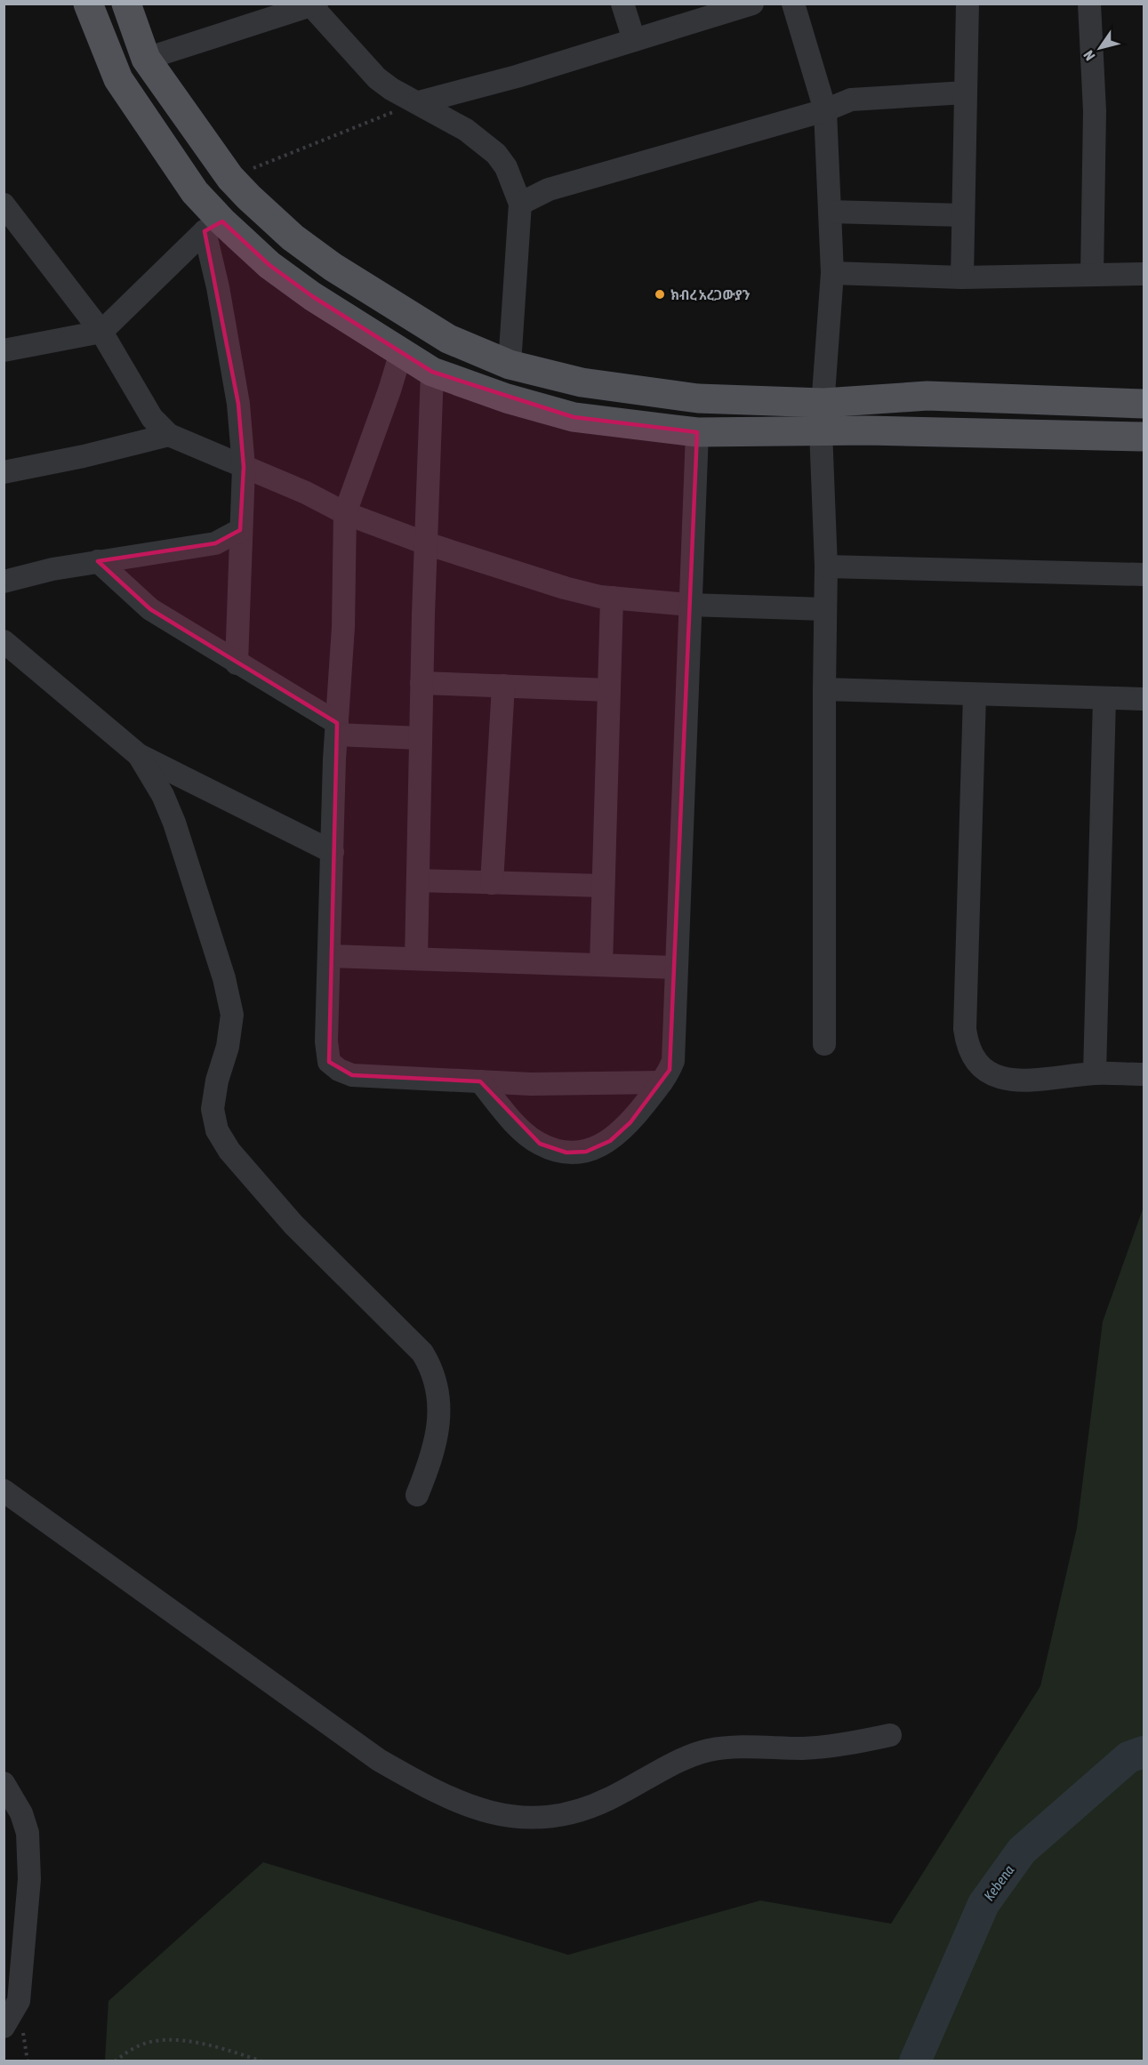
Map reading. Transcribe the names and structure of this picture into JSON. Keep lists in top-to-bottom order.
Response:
{
  "water": ["Kebena"],
  "places": ["ክብረ አረጋውያን"],
  "north": "bottom left"
}
